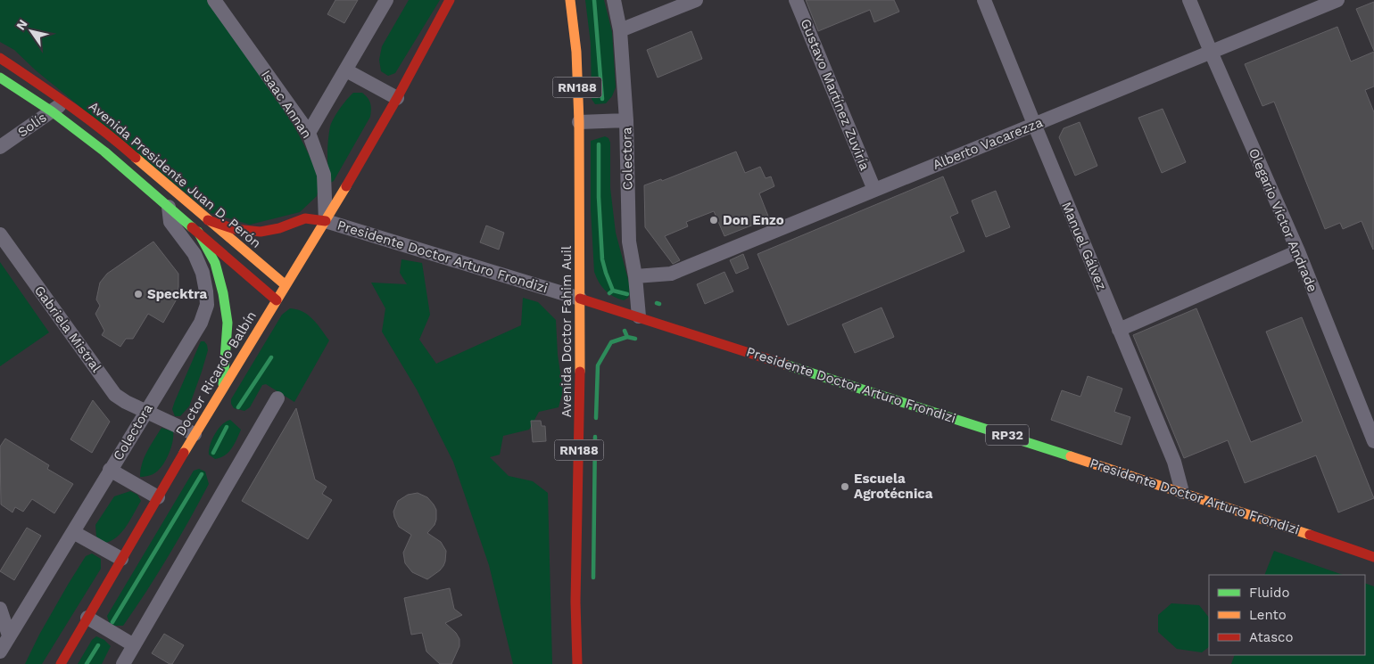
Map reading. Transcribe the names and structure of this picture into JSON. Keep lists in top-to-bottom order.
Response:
{
  "streets": {
    "main road": [
      "RN188",
      "Avenida Presidente Juan D. Perón",
      "Presidente Doctor Arturo Frondizi",
      "Avenida Doctor Fahim Auil",
      "Doctor Ricardo Balbín",
      "RP32"
    ],
    "street": [
      "Gustavo Martínez Zuviría",
      "Isaac Annan",
      "Solís",
      "Alberto Vacarezza",
      "Colectora",
      "Olegario Víctor Andrade",
      "Manuel Gálvez",
      "Gabriela Mistral"
    ]
  },
  "crossings": [
    ["Gustavo Martínez Zuviría", "Alberto Vacarezza"],
    ["Isaac Annan", "Presidente Doctor Arturo Frondizi"],
    ["Isaac Annan", "Doctor Ricardo Balbín"],
    ["Solís", "Avenida Presidente Juan D. Perón"],
    ["Alberto Vacarezza", "Colectora"],
    ["Alberto Vacarezza", "Olegario Víctor Andrade"],
    ["Alberto Vacarezza", "Manuel Gálvez"],
    ["Colectora", "Avenida Presidente Juan D. Perón"],
    ["Colectora", "Presidente Doctor Arturo Frondizi"],
    ["Colectora", "Gabriela Mistral"],
    ["Avenida Presidente Juan D. Perón", "Doctor Ricardo Balbín"],
    ["Manuel Gálvez", "Presidente Doctor Arturo Frondizi"],
    ["Presidente Doctor Arturo Frondizi", "Avenida Doctor Fahim Auil"],
    ["Presidente Doctor Arturo Frondizi", "Doctor Ricardo Balbín"],
    ["Gabriela Mistral", "Doctor Ricardo Balbín"]
  ],
  "places": ["Don Enzo", "Specktra", "Escuela Agrotécnica"],
  "legend": ["Fluido", "Lento", "Atasco"],
  "north": "top left"
}
